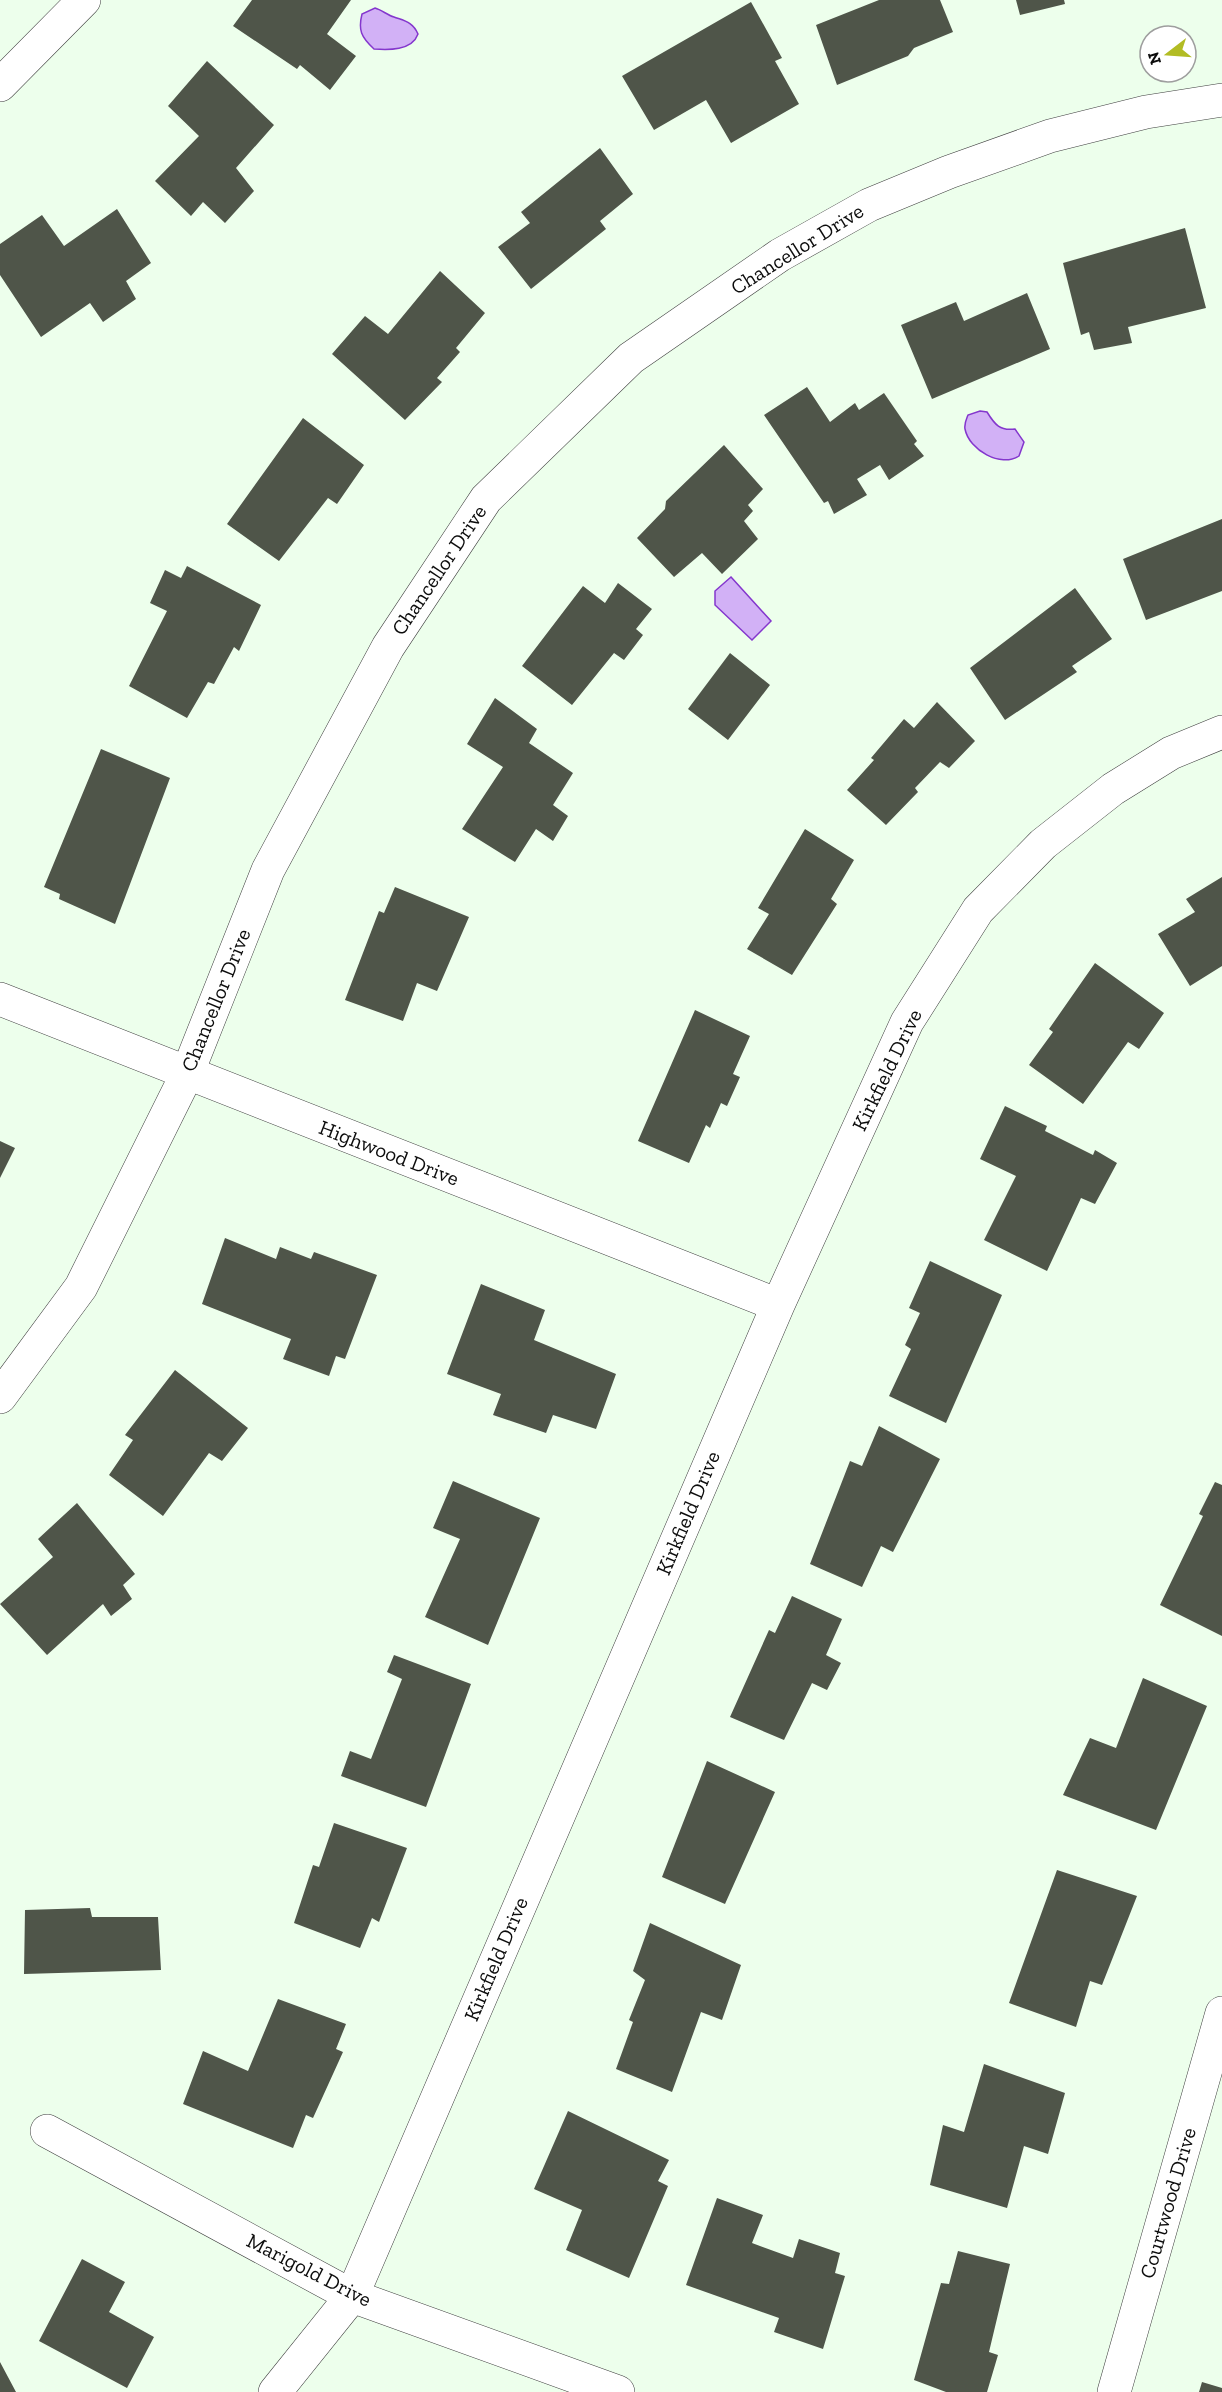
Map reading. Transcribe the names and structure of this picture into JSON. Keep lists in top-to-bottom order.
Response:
{
  "streets": {
    "street": [
      "Chancellor Drive",
      "Kirkfield Drive",
      "Highwood Drive",
      "Courtwood Drive",
      "Marigold Drive"
    ]
  },
  "crossings": [
    ["Chancellor Drive", "Highwood Drive"],
    ["Kirkfield Drive", "Highwood Drive"],
    ["Kirkfield Drive", "Marigold Drive"]
  ],
  "north": "left"
}
